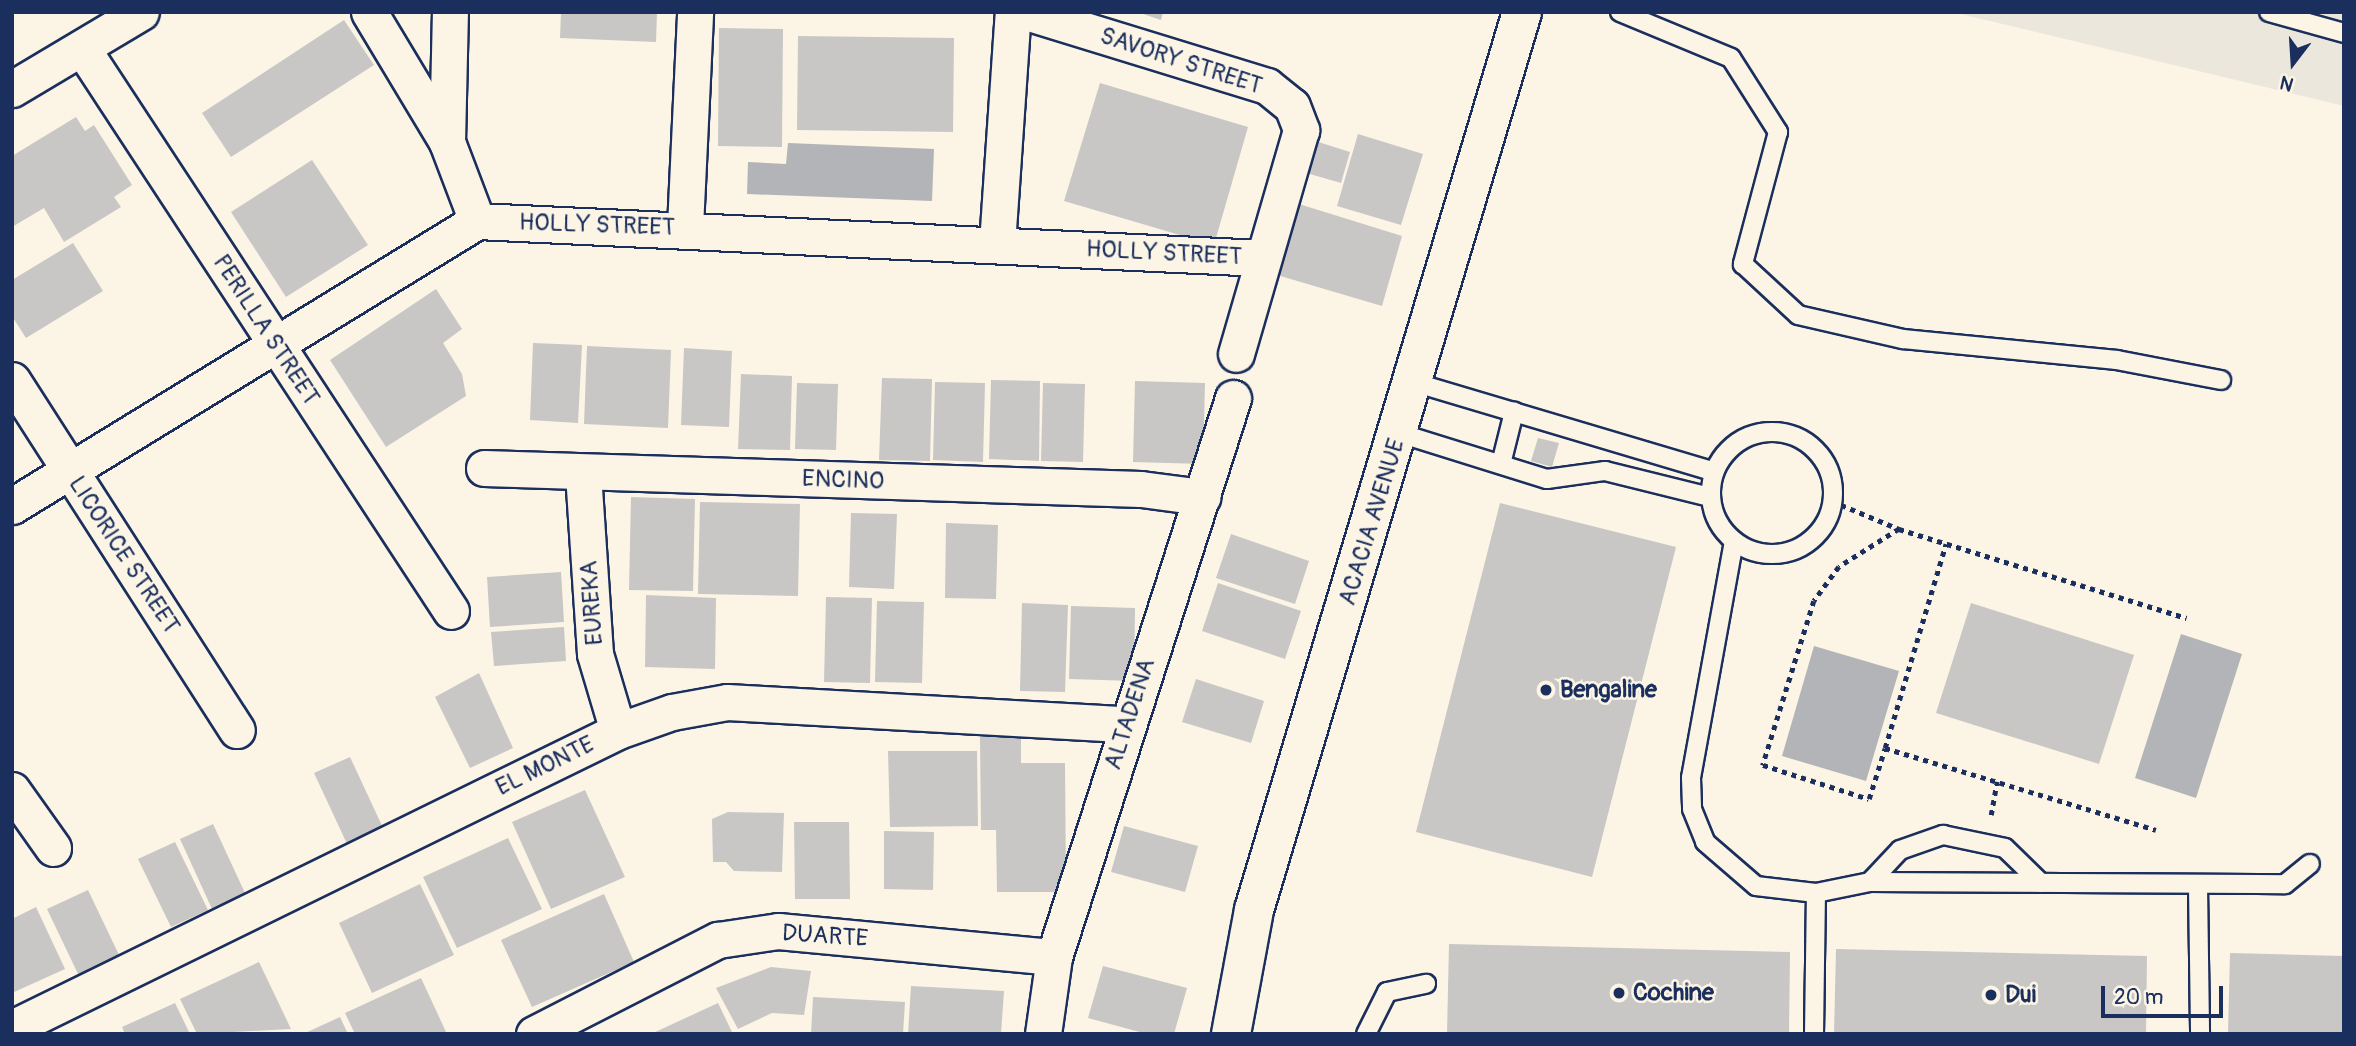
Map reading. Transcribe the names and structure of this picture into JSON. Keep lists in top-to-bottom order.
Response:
{
  "streets": {
    "street": [
      "SAVORY STREET",
      "HOLLY STREET",
      "PERILLA STREET",
      "ENCINO",
      "ACACIA AVENUE",
      "LICORICE STREET",
      "EUREKA",
      "ALTADENA",
      "EL MONTE",
      "DUARTE"
    ]
  },
  "crossings": [
    ["SAVORY STREET", "HOLLY STREET"],
    ["ENCINO", "EUREKA"],
    ["ENCINO", "ALTADENA"],
    ["EUREKA", "EL MONTE"],
    ["ALTADENA", "EL MONTE"],
    ["ALTADENA", "DUARTE"]
  ],
  "places": ["Bengaline", "Cochine", "Dui"],
  "scale_bar": "20 m",
  "north": "bottom"
}
